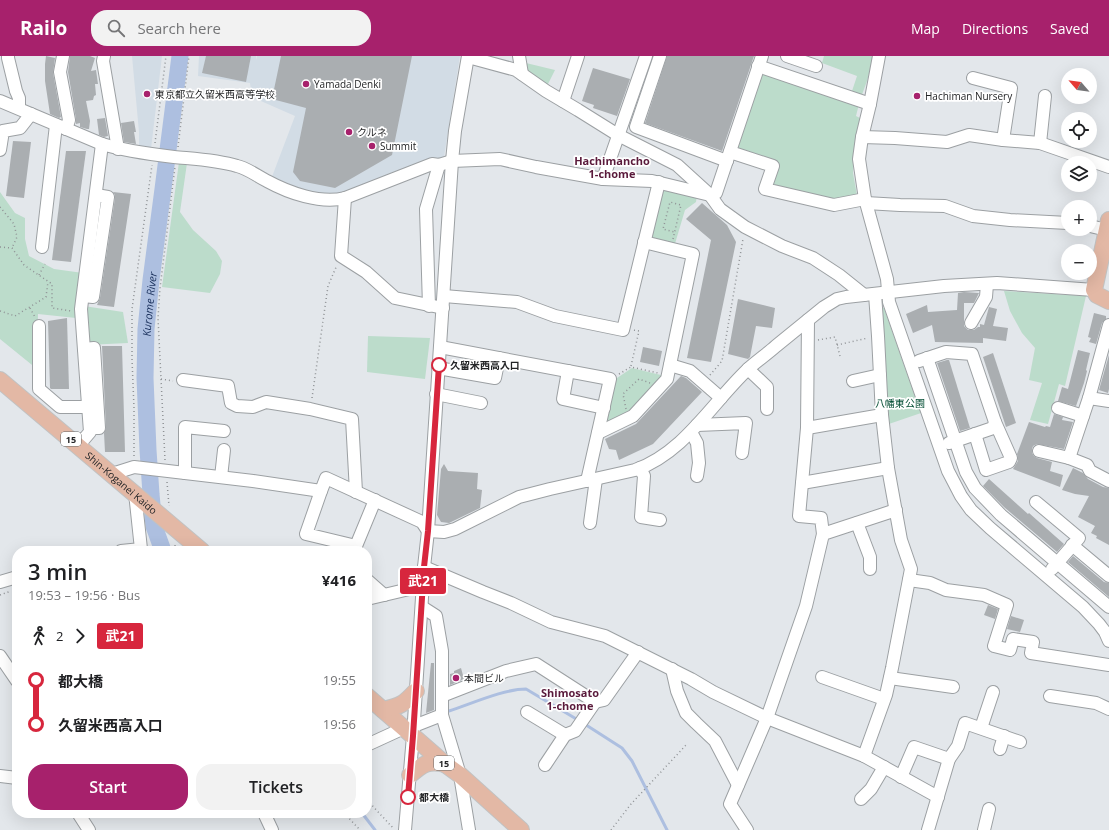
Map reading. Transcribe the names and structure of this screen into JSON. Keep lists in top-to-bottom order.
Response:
{
  "streets": {
    "main road": ["15", "Shin-Koganei Kaido"]
  },
  "crossings": [
    ["15", "Shin-Koganei Kaido"]
  ],
  "districts": ["Hachimancho 1-chome", "Shimosato 1-chome"],
  "water": ["Kurome River"],
  "parks": ["八幡東公園"],
  "places": [
    "Yamada Denki",
    "東京都立久留米西高等学校",
    "Hachiman Nursery",
    "クルネ",
    "Summit",
    "久留米西高入口",
    "本間ビル",
    "都大橋"
  ],
  "lines": ["bus line 武21"],
  "north": "top left",
  "page": {
    "header": "Railo",
    "search": "Search here",
    "nav": ["Map", "Directions", "Saved"],
    "on_map": "武21",
    "map_buttons": ["+", "−"],
    "heading": ["3 min", "19:53 – 19:56 · Bus", "¥416"],
    "legs": ["2", "武21"],
    "list": [
      {
        "name": "都大橋",
        "value": "19:55"
      },
      {
        "name": "久留米西高入口",
        "value": "19:56"
      }
    ],
    "buttons": ["Start", "Tickets"]
  }
}
